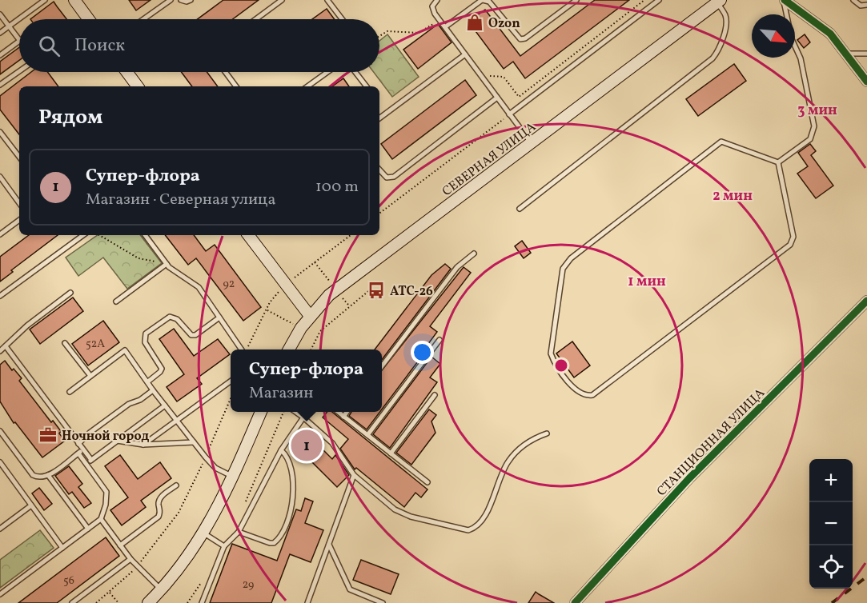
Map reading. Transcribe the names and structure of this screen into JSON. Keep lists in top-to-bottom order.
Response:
{
  "streets": {
    "main road": ["СЕВЕРНАЯ УЛИЦА"],
    "street": ["СТАНЦИОННАЯ УЛИЦА"]
  },
  "places": {
    "shop": ["Ozon"],
    "bus stop": ["АТС-26"],
    "office": ["Ночной город"]
  },
  "house_numbers": [
    "92",
    "52А",
    "56",
    "29"
  ],
  "north": "bottom right",
  "page": {
    "search": "Поиск",
    "heading": "Рядом",
    "list": [
      {
        "mark": "1",
        "name": "Супер-флора",
        "note": "Магазин · Северная улица",
        "value": "100 m"
      }
    ],
    "popup": ["Супер-флора", "Магазин"],
    "pins": "1",
    "map_buttons": ["+", "−"]
  },
  "rings": ["3 мин", "2 мин", "1 мин"]
}
